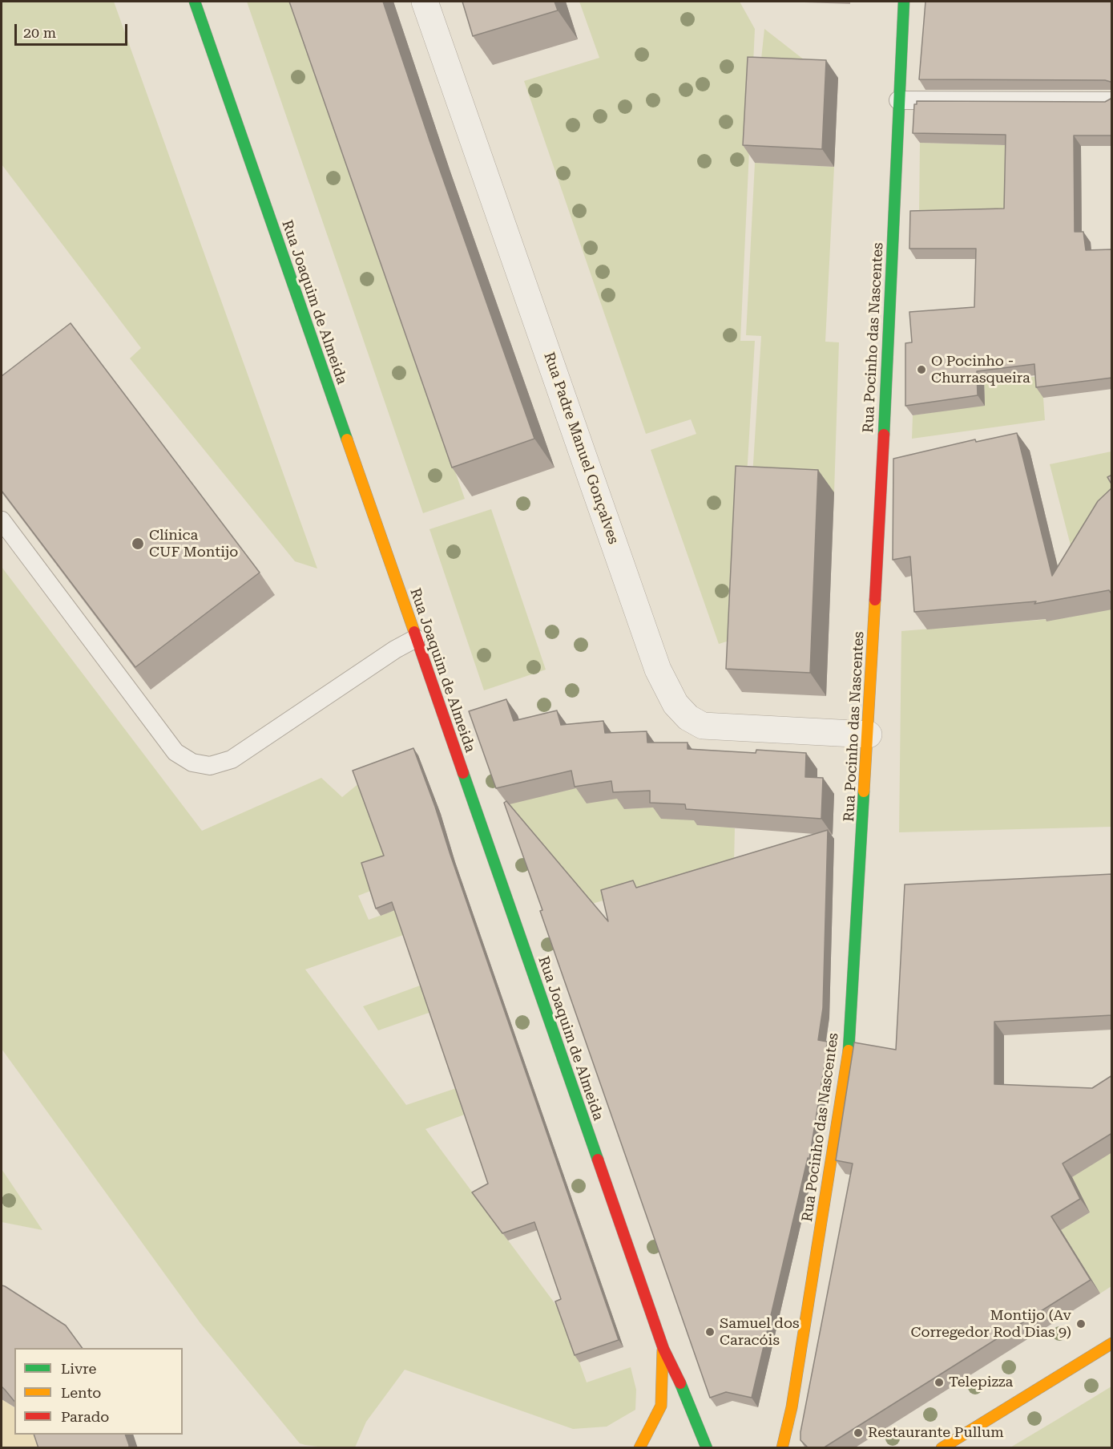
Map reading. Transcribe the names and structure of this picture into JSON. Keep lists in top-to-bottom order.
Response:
{
  "streets": {
    "main road": ["Rua Joaquim de Almeida", "Rua Pocinho das Nascentes"],
    "street": ["Rua Padre Manuel Gonçalves"]
  },
  "crossings": [
    ["Rua Pocinho das Nascentes", "Rua Padre Manuel Gonçalves"]
  ],
  "places": [
    "O Pocinho - Churrasqueira",
    "Clínica CUF Montijo",
    "Montijo (Av Corregedor Rod Dias 9)",
    "Samuel dos Caracóis",
    "Telepizza",
    "Restaurante Pullum"
  ],
  "legend": ["Livre", "Lento", "Parado"],
  "scale_bar": "20 m"
}
